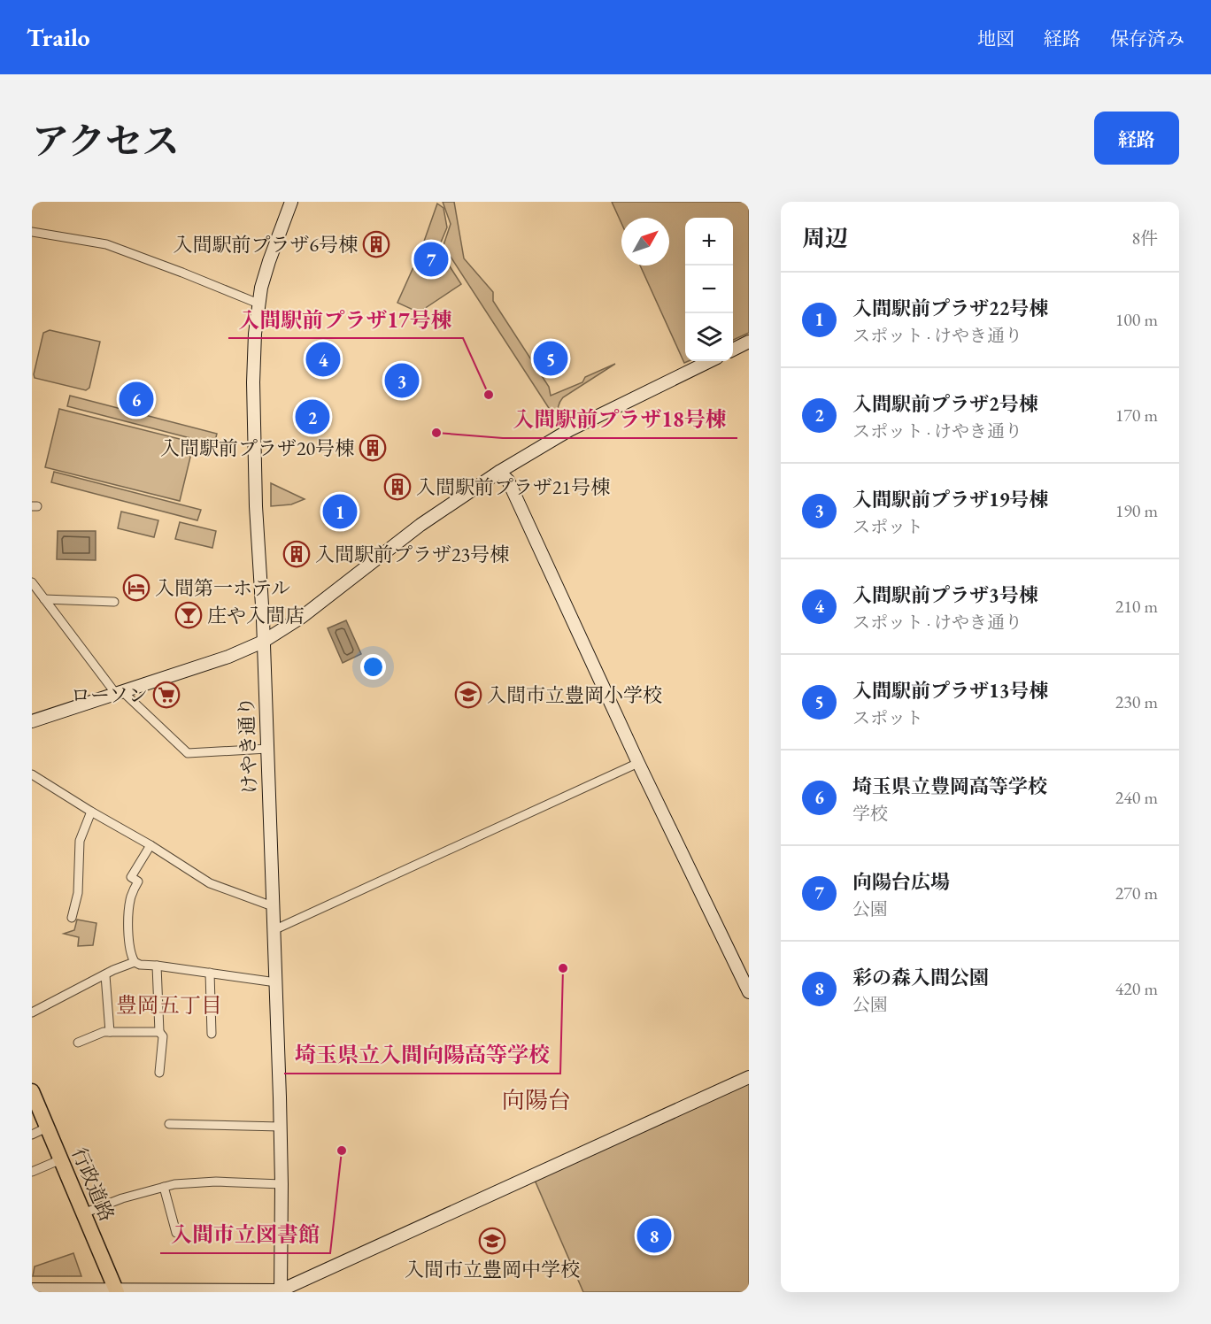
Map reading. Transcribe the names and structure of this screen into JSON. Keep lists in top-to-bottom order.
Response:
{
  "streets": {
    "highway": ["行政道路"],
    "street": ["けやき通り"]
  },
  "districts": ["豊岡五丁目", "向陽台"],
  "places": {
    "building": [
      "入間駅前プラザ6号棟",
      "入間駅前プラザ20号棟",
      "入間駅前プラザ21号棟",
      "入間駅前プラザ23号棟"
    ],
    "other": [
      "入間駅前プラザ17号棟",
      "入間駅前プラザ18号棟",
      "埼玉県立入間向陽高等学校",
      "入間市立図書館"
    ],
    "hotel": ["入間第一ホテル"],
    "bar": ["庄や入間店"],
    "supermarket": ["ローソン"],
    "school or university": ["入間市立豊岡小学校", "入間市立豊岡中学校"]
  },
  "north": "top right",
  "page": {
    "header": "Trailo",
    "nav": ["地図", "経路", "保存済み"],
    "title": "アクセス",
    "buttons": "経路",
    "heading": ["周辺", "8件"],
    "map_buttons": ["+", "−"],
    "pins": [
      "7",
      "5",
      "4",
      "3",
      "6",
      "2",
      "1",
      "8"
    ],
    "list": [
      {
        "mark": "1",
        "name": "入間駅前プラザ22号棟",
        "note": "スポット · けやき通り",
        "value": "100 m"
      },
      {
        "mark": "2",
        "name": "入間駅前プラザ2号棟",
        "note": "スポット · けやき通り",
        "value": "170 m"
      },
      {
        "mark": "3",
        "name": "入間駅前プラザ19号棟",
        "note": "スポット",
        "value": "190 m"
      },
      {
        "mark": "4",
        "name": "入間駅前プラザ3号棟",
        "note": "スポット · けやき通り",
        "value": "210 m"
      },
      {
        "mark": "5",
        "name": "入間駅前プラザ13号棟",
        "note": "スポット",
        "value": "230 m"
      },
      {
        "mark": "6",
        "name": "埼玉県立豊岡高等学校",
        "note": "学校",
        "value": "240 m"
      },
      {
        "mark": "7",
        "name": "向陽台広場",
        "note": "公園",
        "value": "270 m"
      },
      {
        "mark": "8",
        "name": "彩の森入間公園",
        "note": "公園",
        "value": "420 m"
      }
    ]
  }
}
